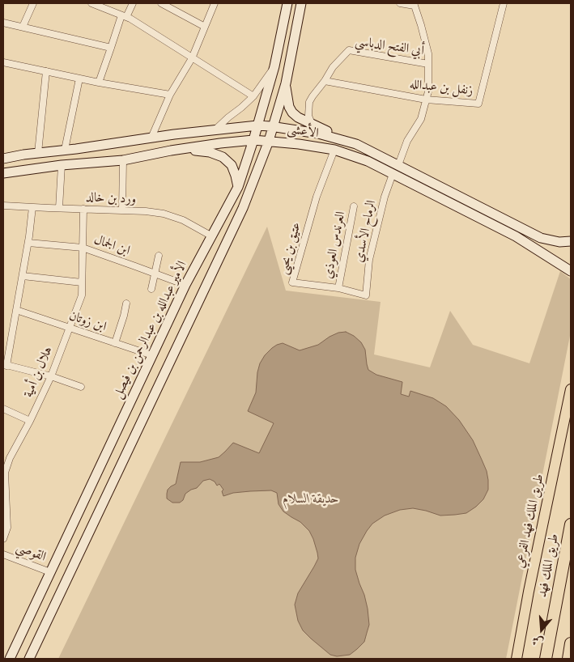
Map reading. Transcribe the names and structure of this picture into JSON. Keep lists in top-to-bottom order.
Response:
{
  "streets": {
    "highway": ["طريق الملك فهد"],
    "main road": ["الأعشى", "الأمير عبدالله بن عبدالرحمن بن فيصل", "طريق الملك فهد الفرعي"],
    "street": [
      "أبي الفتح الدباسي",
      "زنفل بن عبدالله",
      "ورد بن خالد",
      "الرماح الأسدي",
      "العرندس العوذي",
      "ابن الجمال",
      "عتيق بن يحيى",
      "ابن زوتان",
      "هلال بن أمية",
      "القوصي"
    ]
  },
  "crossings": [
    ["أبي الفتح الدباسي", "زنفل بن عبدالله"],
    ["أبي الفتح الدباسي", "الأعشى"],
    ["الأعشى", "الرماح الأسدي"],
    ["الأعشى", "عتيق بن يحيى"],
    ["الأعشى", "الأمير عبدالله بن عبدالرحمن بن فيصل"],
    ["ورد بن خالد", "الأمير عبدالله بن عبدالرحمن بن فيصل"],
    ["ورد بن خالد", "هلال بن أمية"],
    ["الرماح الأسدي", "عتيق بن يحيى"],
    ["العرندس العوذي", "عتيق بن يحيى"],
    ["ابن الجمال", "الأمير عبدالله بن عبدالرحمن بن فيصل"],
    ["ابن الجمال", "هلال بن أمية"],
    ["ابن زوتان", "الأمير عبدالله بن عبدالرحمن بن فيصل"],
    ["ابن زوتان", "هلال بن أمية"],
    ["الأمير عبدالله بن عبدالرحمن بن فيصل", "القوصي"]
  ],
  "parks": ["حديقة السلام"],
  "north": "bottom"
}
